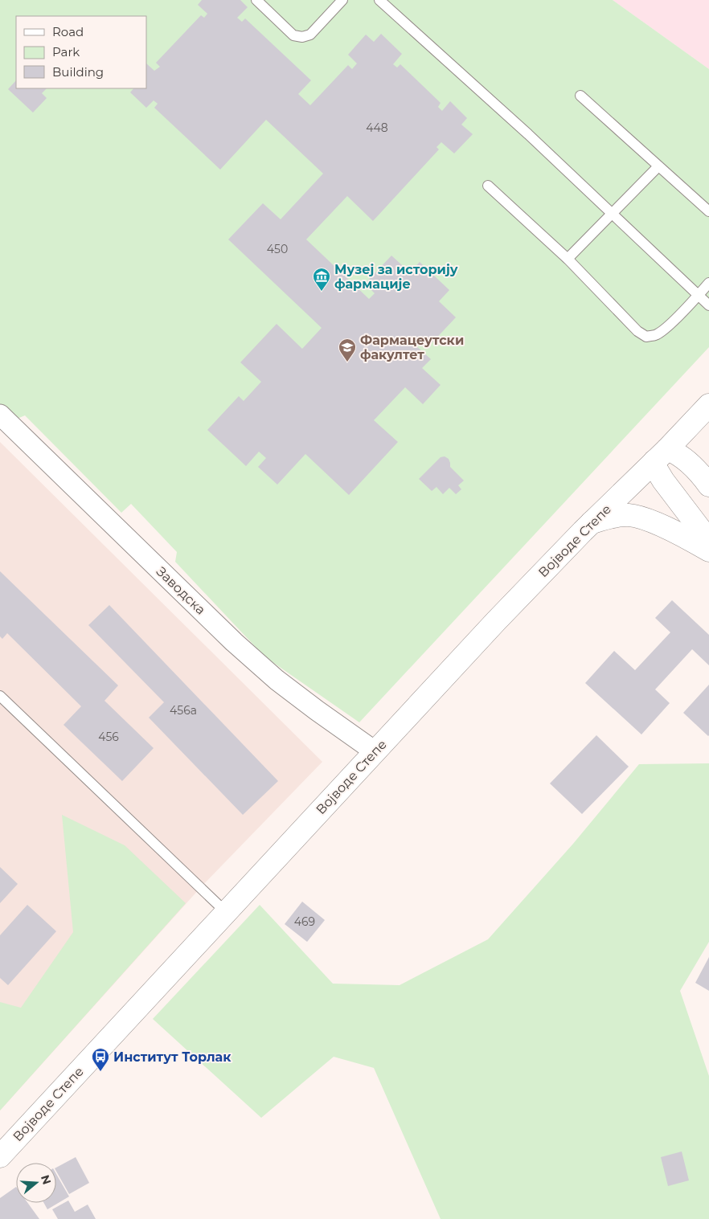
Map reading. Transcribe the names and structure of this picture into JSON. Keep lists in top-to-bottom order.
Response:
{
  "streets": {
    "street": ["Војводе Степе", "Заводска"]
  },
  "crossings": [
    ["Војводе Степе", "Заводска"]
  ],
  "places": {
    "museum": ["Музеј за историју фармације"],
    "school or university": ["Фармацеутски факултет"],
    "bus stop": ["Институт Торлак"]
  },
  "house_numbers": [
    "448",
    "450",
    "456a",
    "456",
    "469"
  ],
  "legend": ["Road", "Park", "Building"],
  "north": "right"
}
